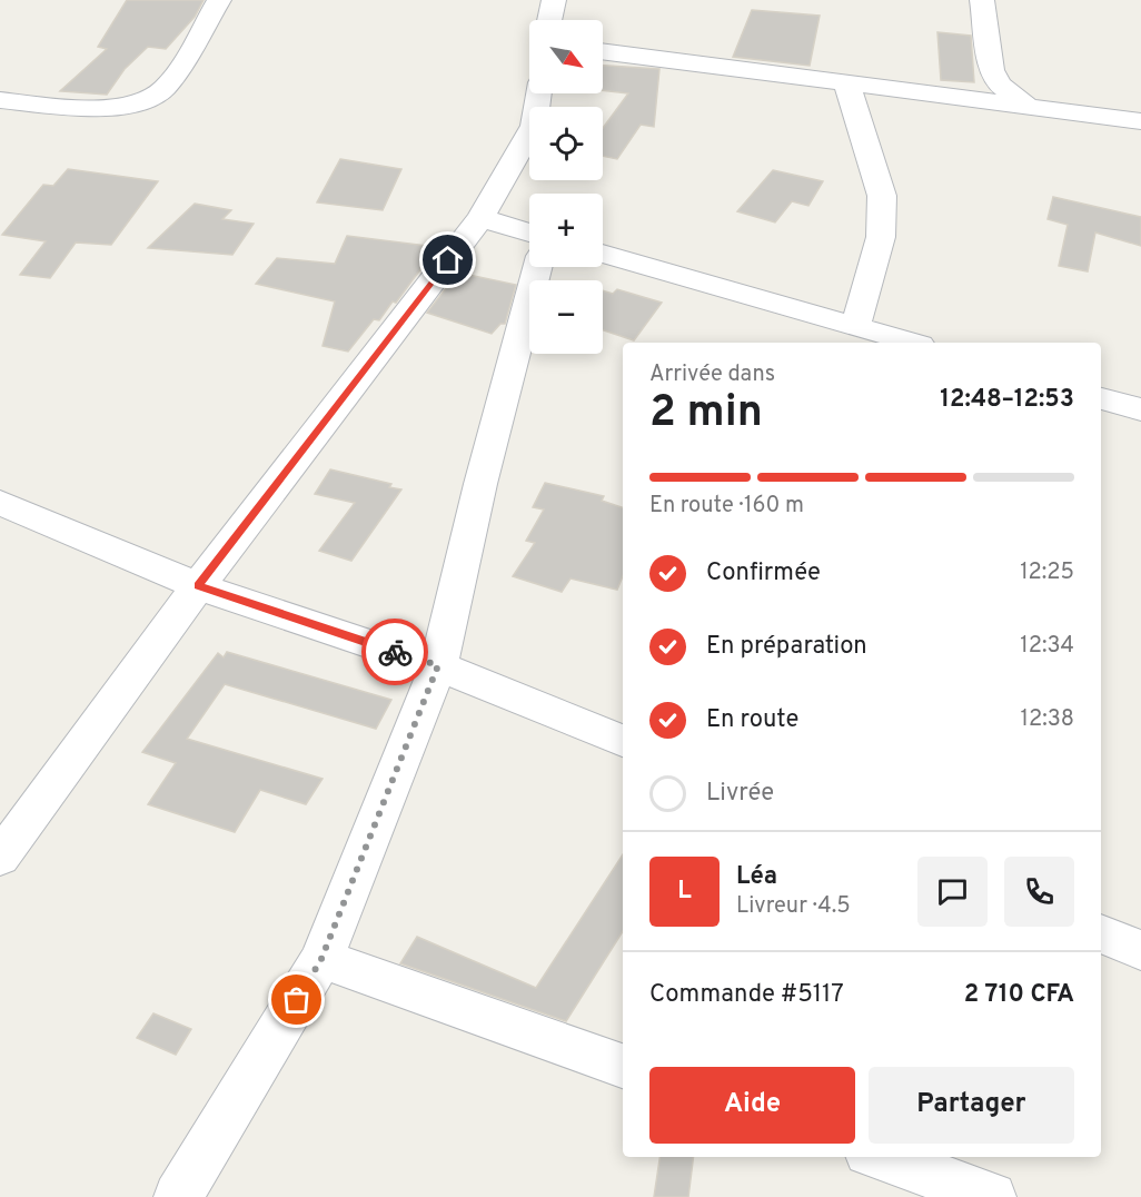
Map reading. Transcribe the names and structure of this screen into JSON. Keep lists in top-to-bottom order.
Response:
{
  "north": "bottom right",
  "page": {
    "map_buttons": ["+", "−"],
    "heading": ["2 min", "Arrivée dans", "12:48–12:53"],
    "panel": [
      "Léa",
      "Livreur · 4.5",
      "Commande #5117",
      "2 710 CFA"
    ],
    "bar": "En route · 160 m",
    "list": [
      ["Confirmée", "12:25"],
      ["En préparation", "12:34"],
      ["En route", "12:38"],
      "Livrée"
    ],
    "round": "L",
    "buttons": ["Aide", "Partager"]
  }
}
